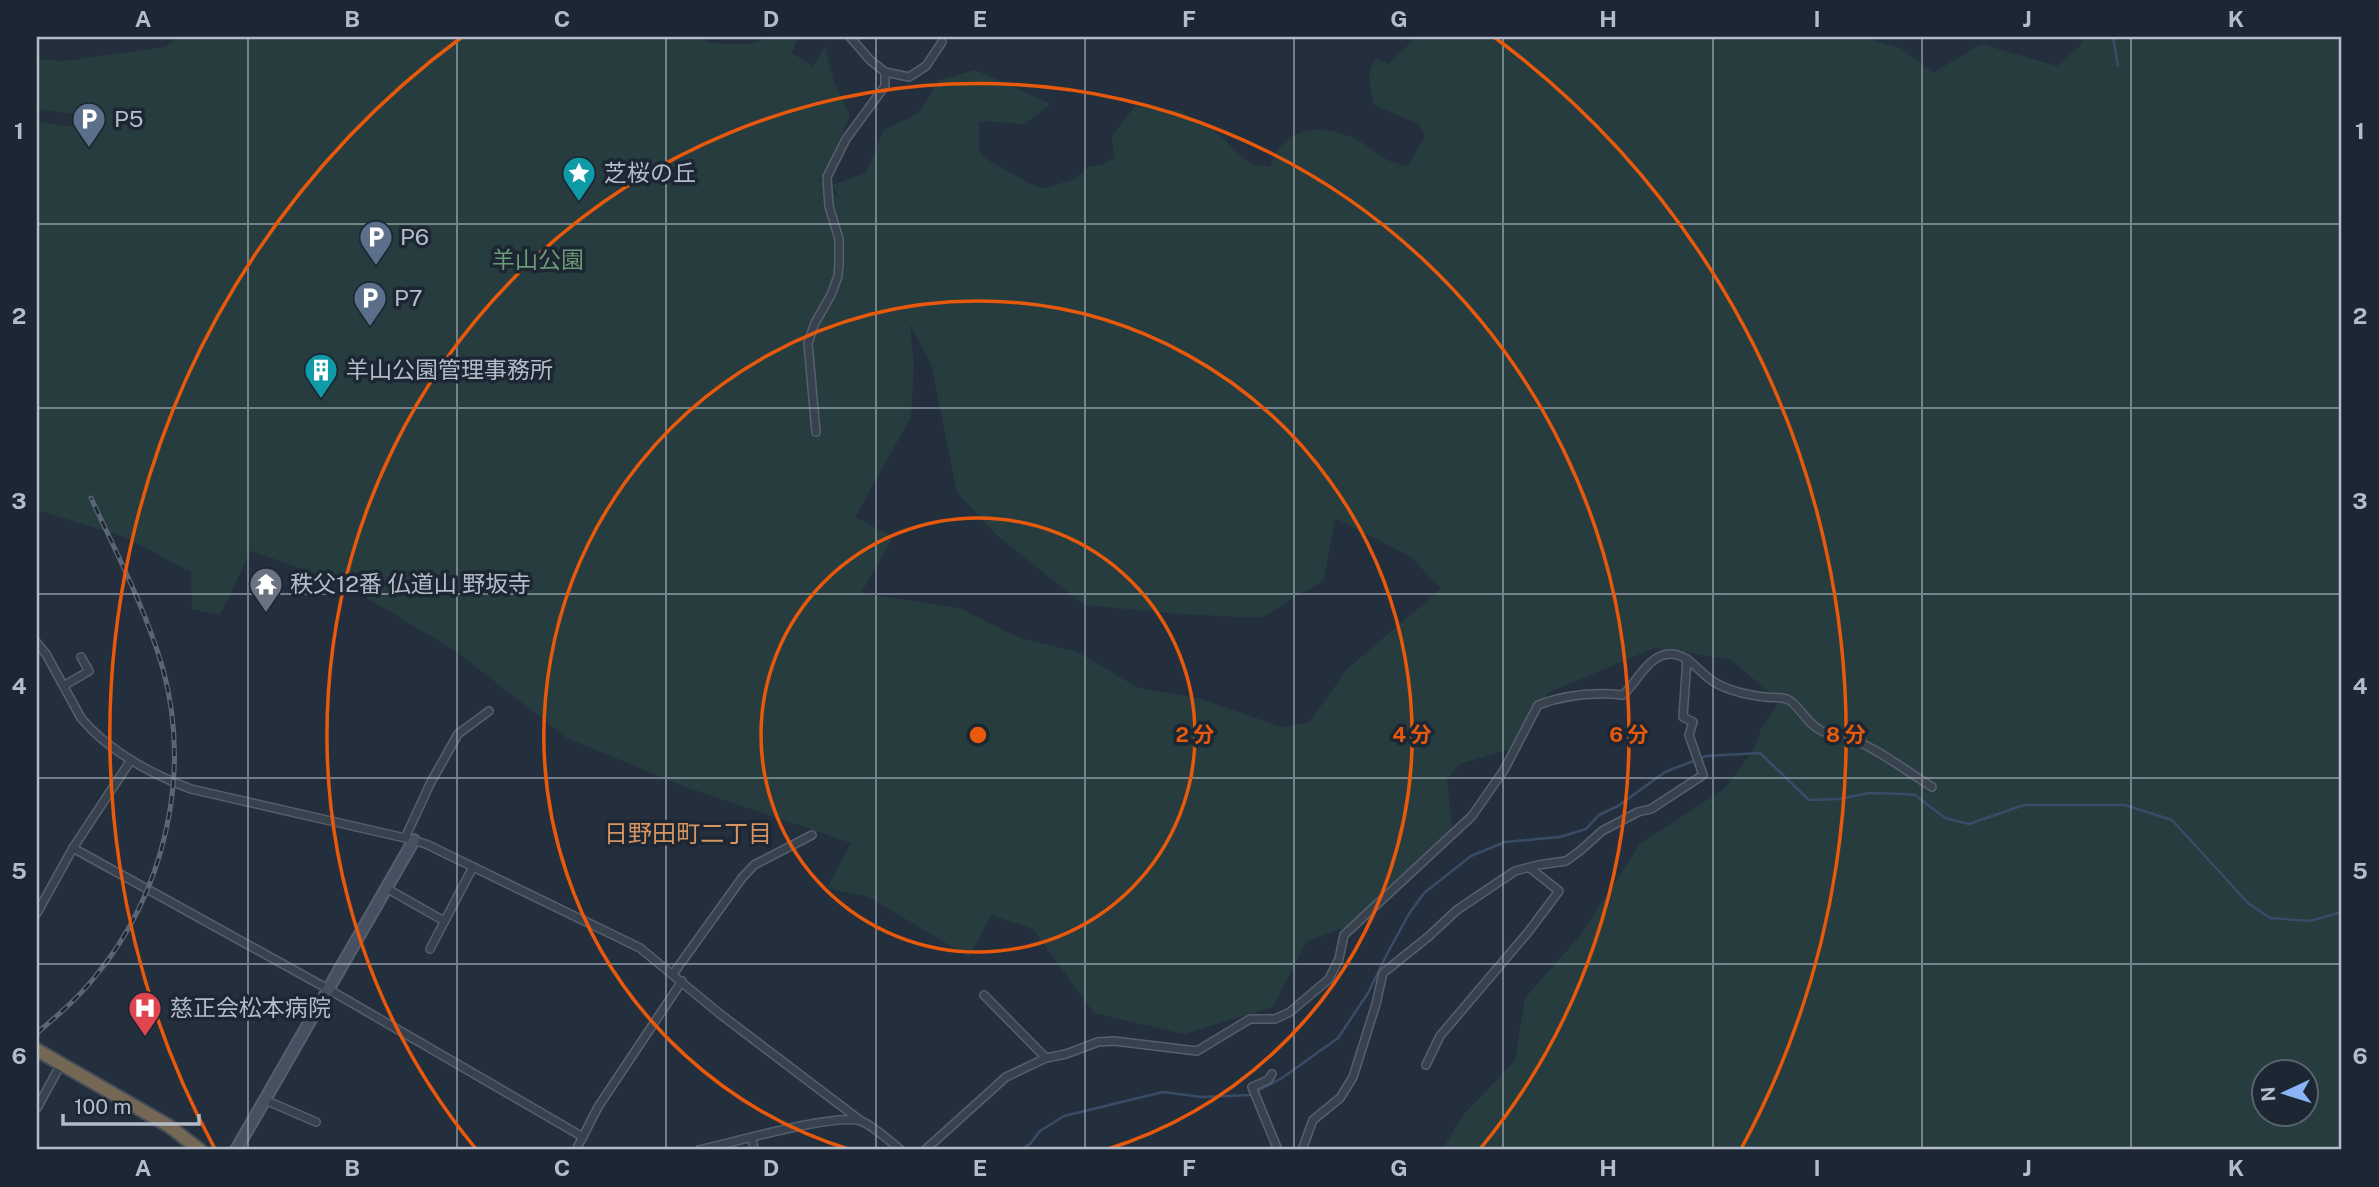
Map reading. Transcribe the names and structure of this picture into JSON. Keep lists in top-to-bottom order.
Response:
{
  "districts": ["日野田町二丁目"],
  "parks": ["羊山公園"],
  "places": {
    "parking": ["P5", "P6", "P7"],
    "place": ["芝桜の丘"],
    "building": ["羊山公園管理事務所"],
    "temple": ["秩父12番 仏道山 野坂寺"],
    "hospital": ["慈正会松本病院"]
  },
  "scale_bar": "100 m",
  "north": "left",
  "grid": {
    "columns": [
      "A",
      "B",
      "C",
      "D",
      "E",
      "F",
      "G",
      "H",
      "I",
      "J",
      "K"
    ],
    "rows": [
      "1",
      "2",
      "3",
      "4",
      "5",
      "6"
    ]
  },
  "rings": [
    "2 分",
    "4 分",
    "6 分",
    "8 分"
  ]
}
